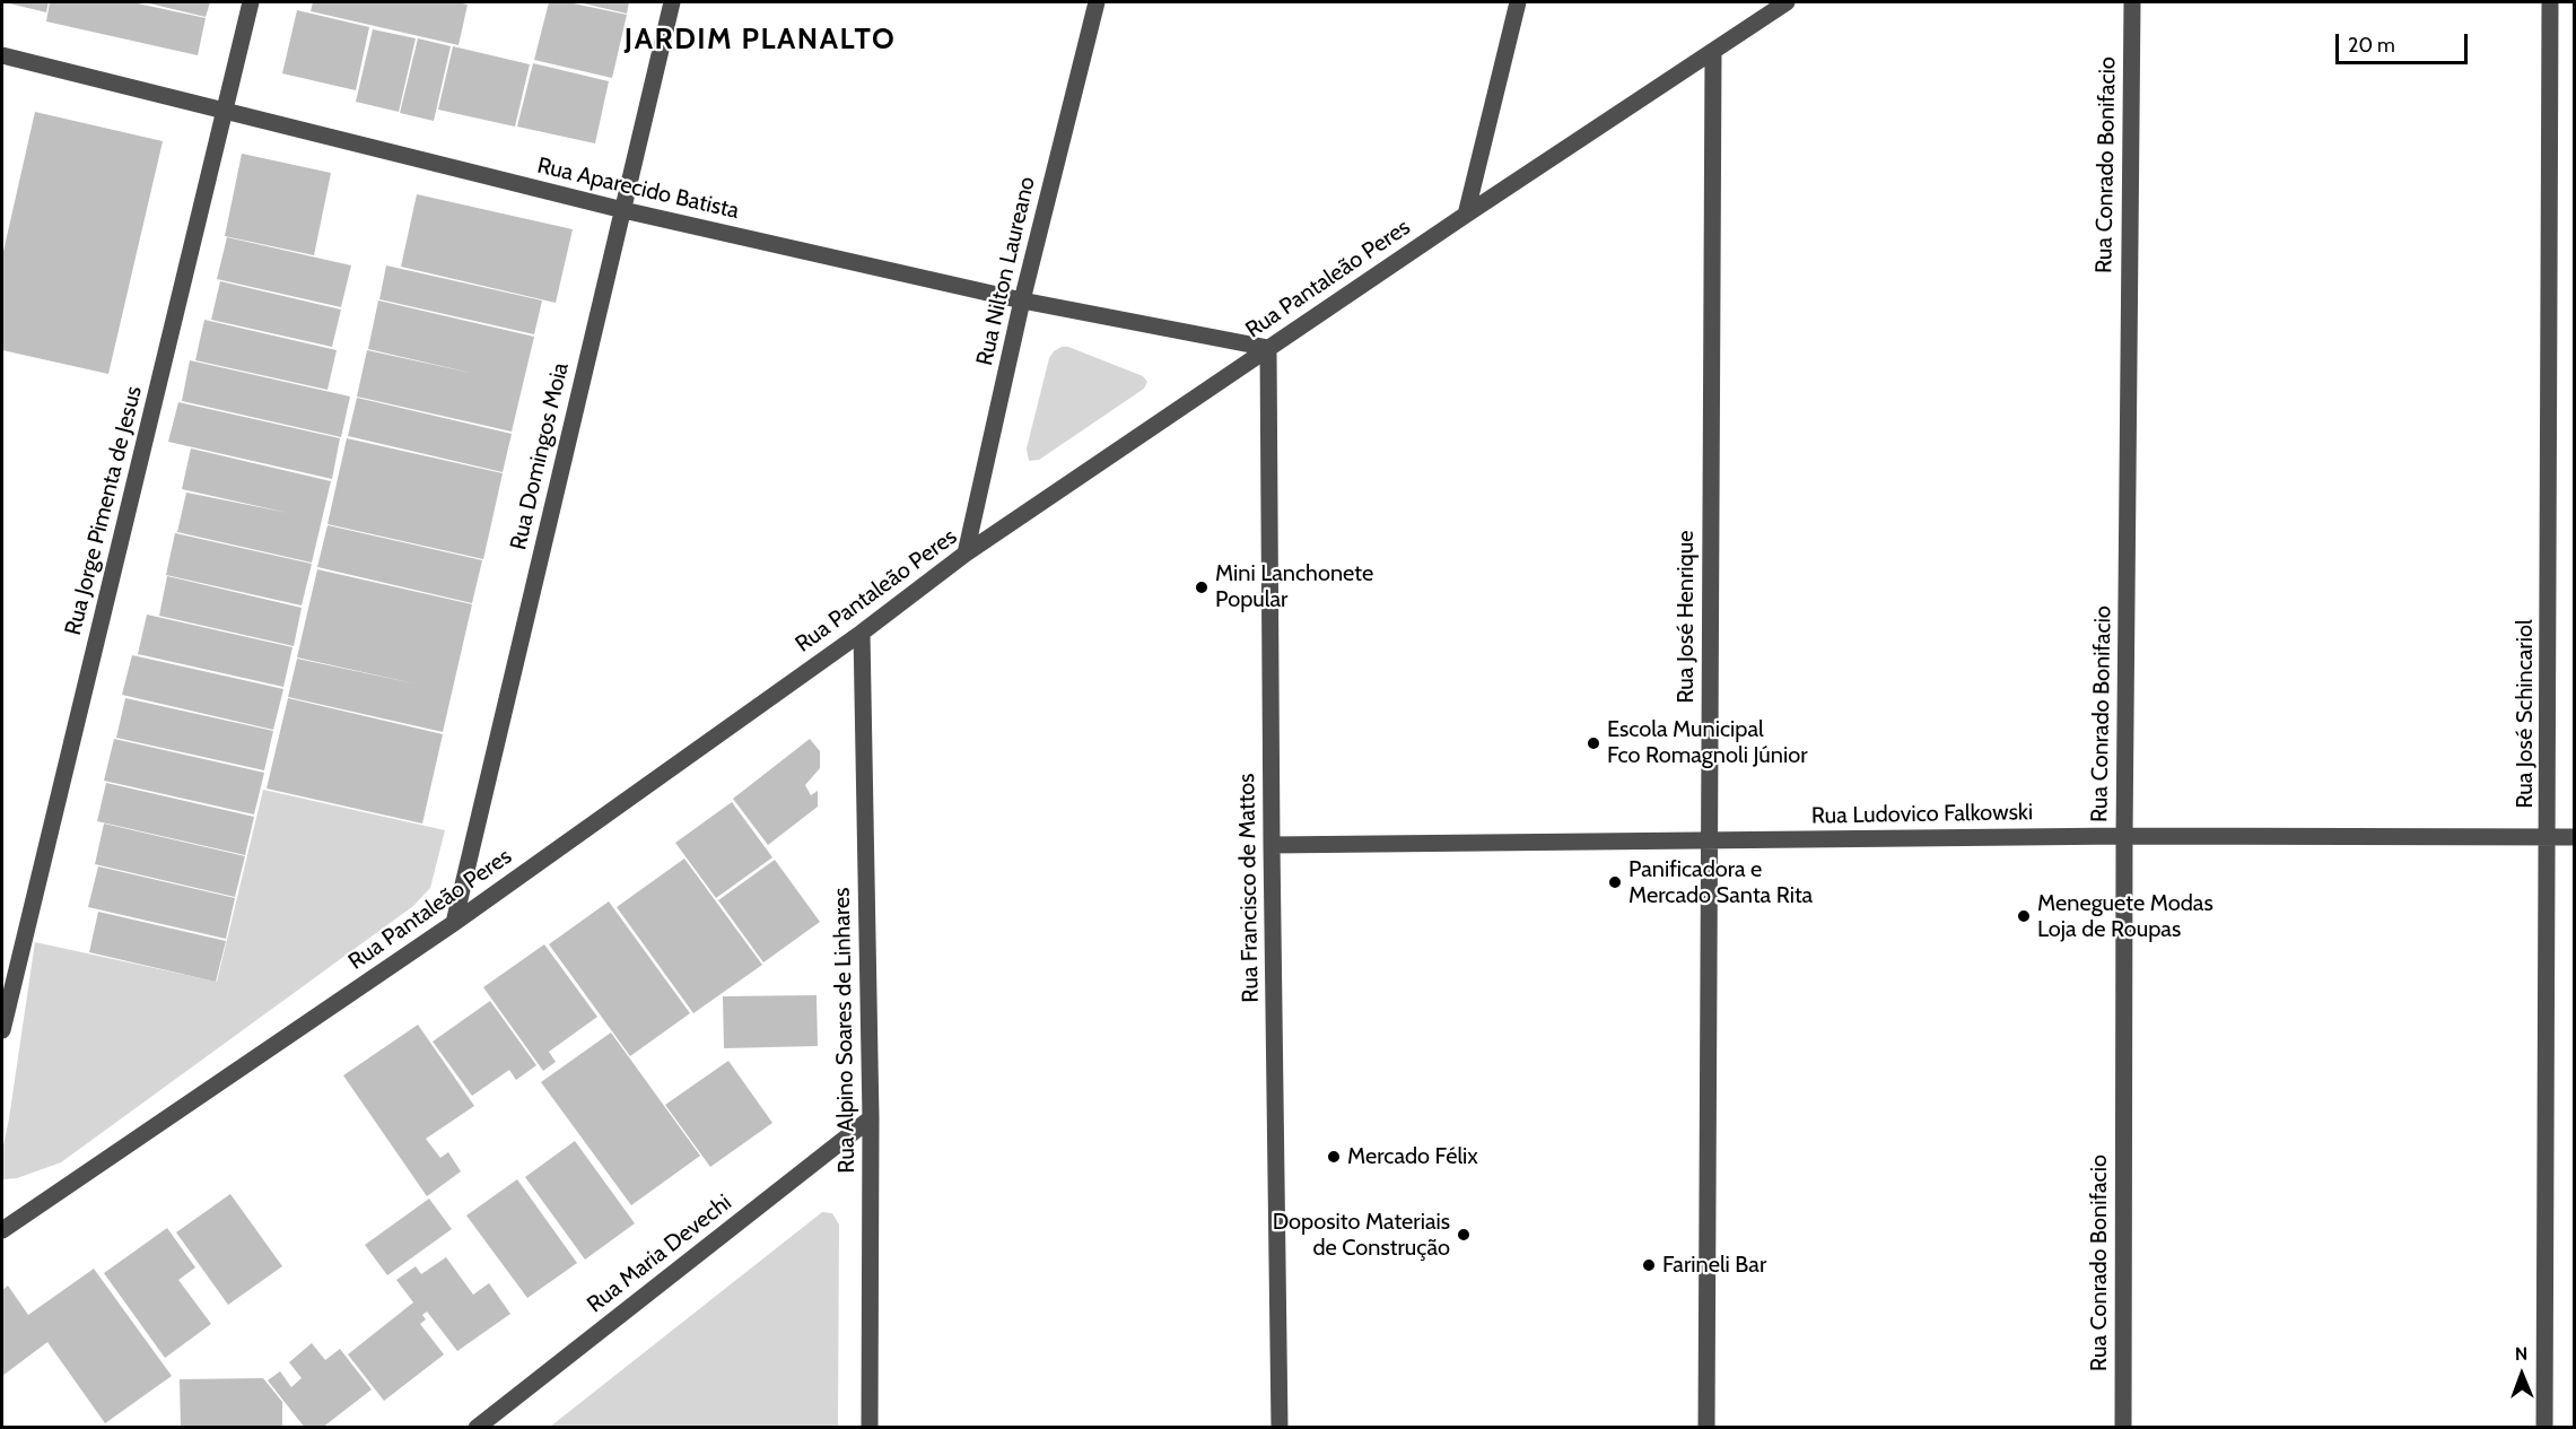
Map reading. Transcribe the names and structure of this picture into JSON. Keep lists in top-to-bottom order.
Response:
{
  "streets": {
    "street": [
      "Rua Conrado Bonifacio",
      "Rua Aparecido Batista",
      "Rua Nilton Laureano",
      "Rua Pantaleão Peres",
      "Rua Domingos Moia",
      "Rua Jorge Pimenta de Jesus",
      "Rua José Henrique",
      "Rua José Schincariol",
      "Rua Ludovico Falkowski",
      "Rua Francisco de Mattos",
      "Rua Alpino Soares de Linhares",
      "Rua Maria Devechi"
    ]
  },
  "crossings": [
    ["Rua Conrado Bonifacio", "Rua Ludovico Falkowski"],
    ["Rua Aparecido Batista", "Rua Nilton Laureano"],
    ["Rua Aparecido Batista", "Rua Pantaleão Peres"],
    ["Rua Aparecido Batista", "Rua Domingos Moia"],
    ["Rua Aparecido Batista", "Rua Jorge Pimenta de Jesus"],
    ["Rua Aparecido Batista", "Rua Francisco de Mattos"],
    ["Rua Nilton Laureano", "Rua Pantaleão Peres"],
    ["Rua Pantaleão Peres", "Rua Domingos Moia"],
    ["Rua Pantaleão Peres", "Rua José Henrique"],
    ["Rua Pantaleão Peres", "Rua Francisco de Mattos"],
    ["Rua Pantaleão Peres", "Rua Alpino Soares de Linhares"],
    ["Rua José Henrique", "Rua Ludovico Falkowski"],
    ["Rua José Schincariol", "Rua Ludovico Falkowski"],
    ["Rua Ludovico Falkowski", "Rua Francisco de Mattos"],
    ["Rua Alpino Soares de Linhares", "Rua Maria Devechi"]
  ],
  "districts": ["JARDIM PLANALTO"],
  "places": [
    "Mini Lanchonete Popular",
    "Escola Municipal Fco Romagnoli Júnior",
    "Panificadora e Mercado Santa Rita",
    "Meneguete Modas Loja de Roupas",
    "Mercado Félix",
    "Doposito Materiais de Construção",
    "Farineli Bar"
  ],
  "scale_bar": "20 m",
  "north": "top"
}
